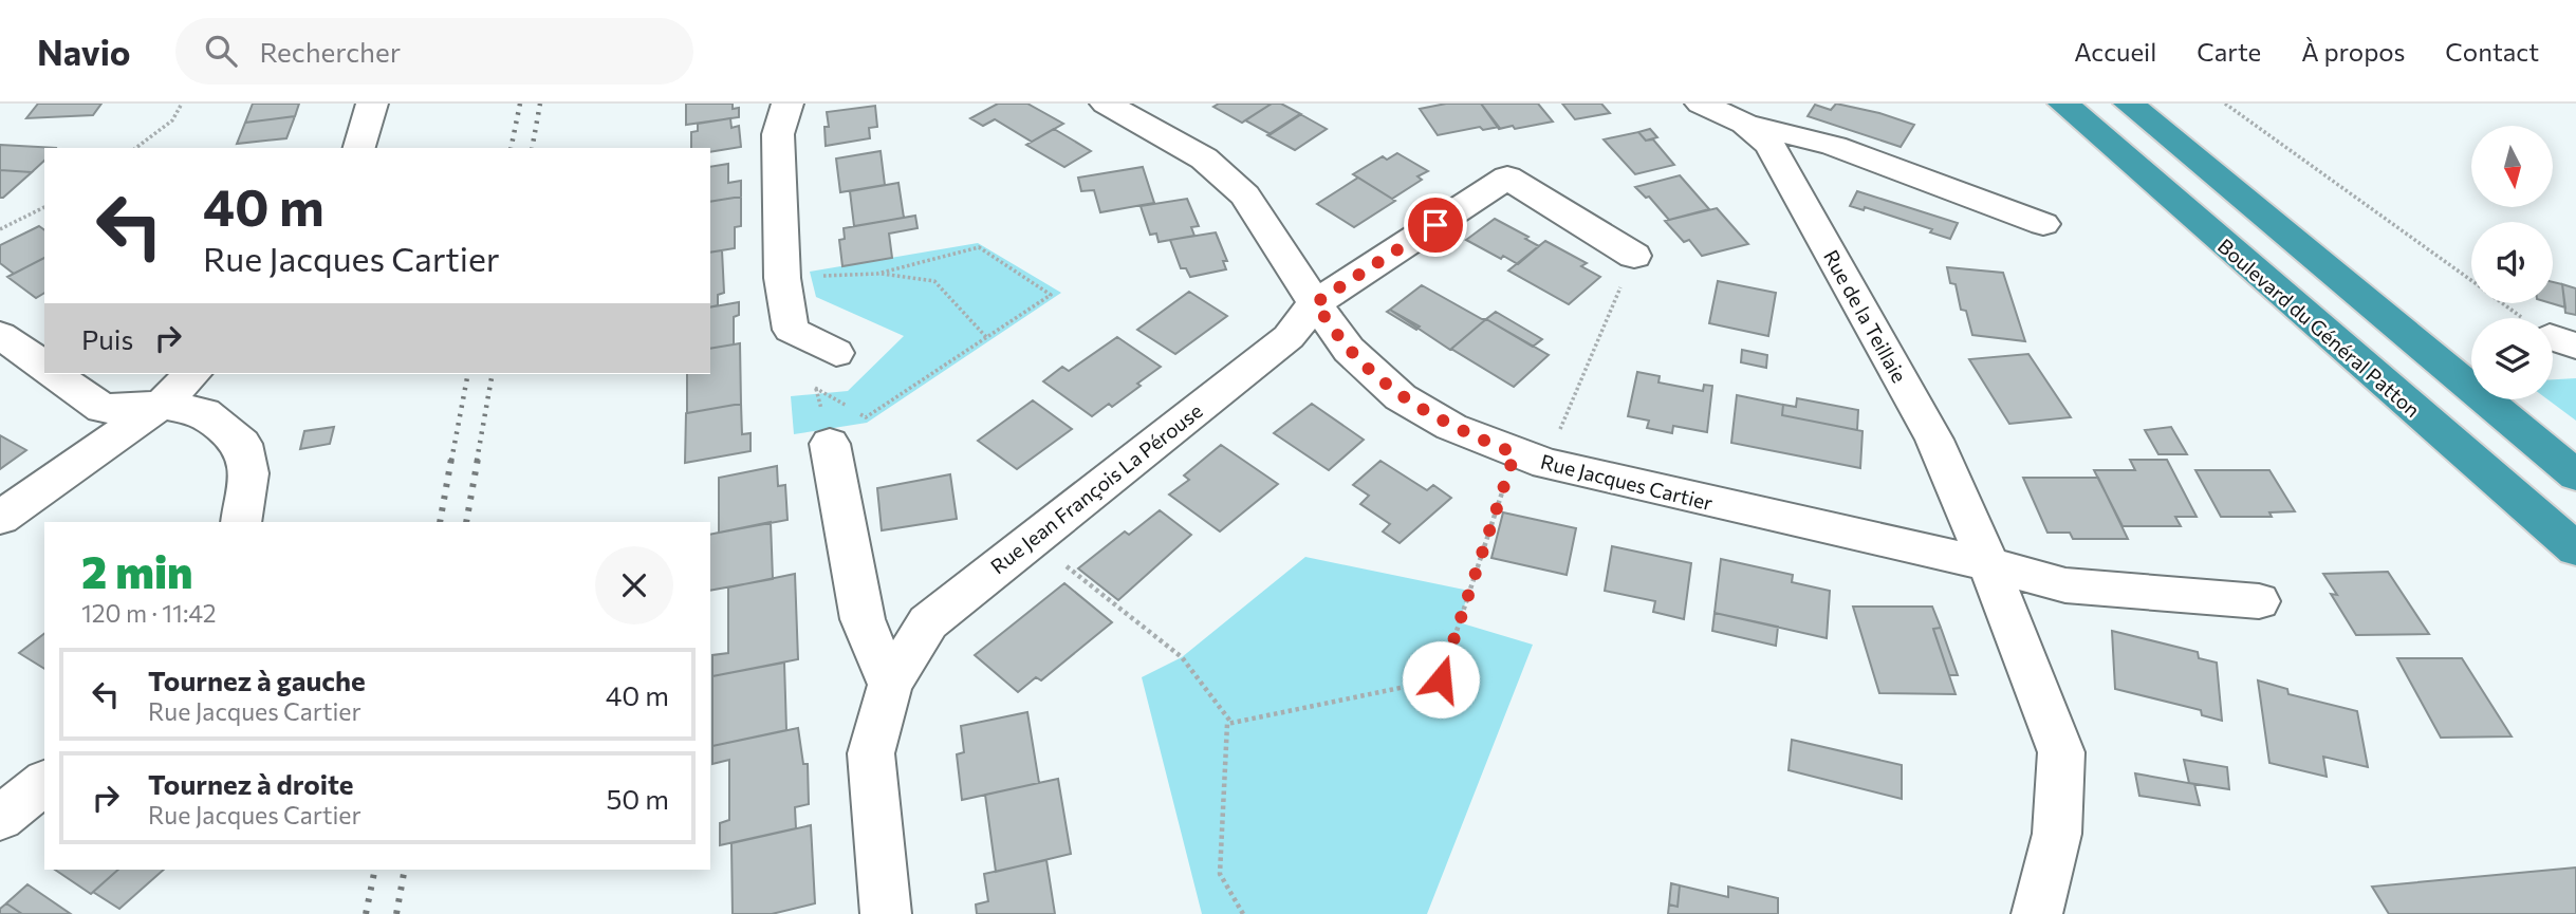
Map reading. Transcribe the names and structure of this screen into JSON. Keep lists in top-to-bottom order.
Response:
{
  "streets": {
    "highway": ["Boulevard du Général Patton"],
    "street": ["Rue de la Teillaie", "Rue Jacques Cartier", "Rue Jean François La Pérouse"]
  },
  "crossings": [
    ["Rue de la Teillaie", "Rue Jacques Cartier"],
    ["Rue Jacques Cartier", "Rue Jean François La Pérouse"]
  ],
  "north": "bottom",
  "page": {
    "header": "Navio",
    "search": "Rechercher",
    "nav": [
      "Accueil",
      "Carte",
      "À propos",
      "Contact"
    ],
    "turn": ["40 m", "Rue Jacques Cartier"],
    "then": "Puis",
    "heading": ["2 min", "120 m · 11:42"],
    "list": [
      {
        "name": "Tournez à gauche",
        "note": "Rue Jacques Cartier",
        "value": "40 m"
      },
      {
        "name": "Tournez à droite",
        "note": "Rue Jacques Cartier",
        "value": "50 m"
      }
    ]
  }
}
